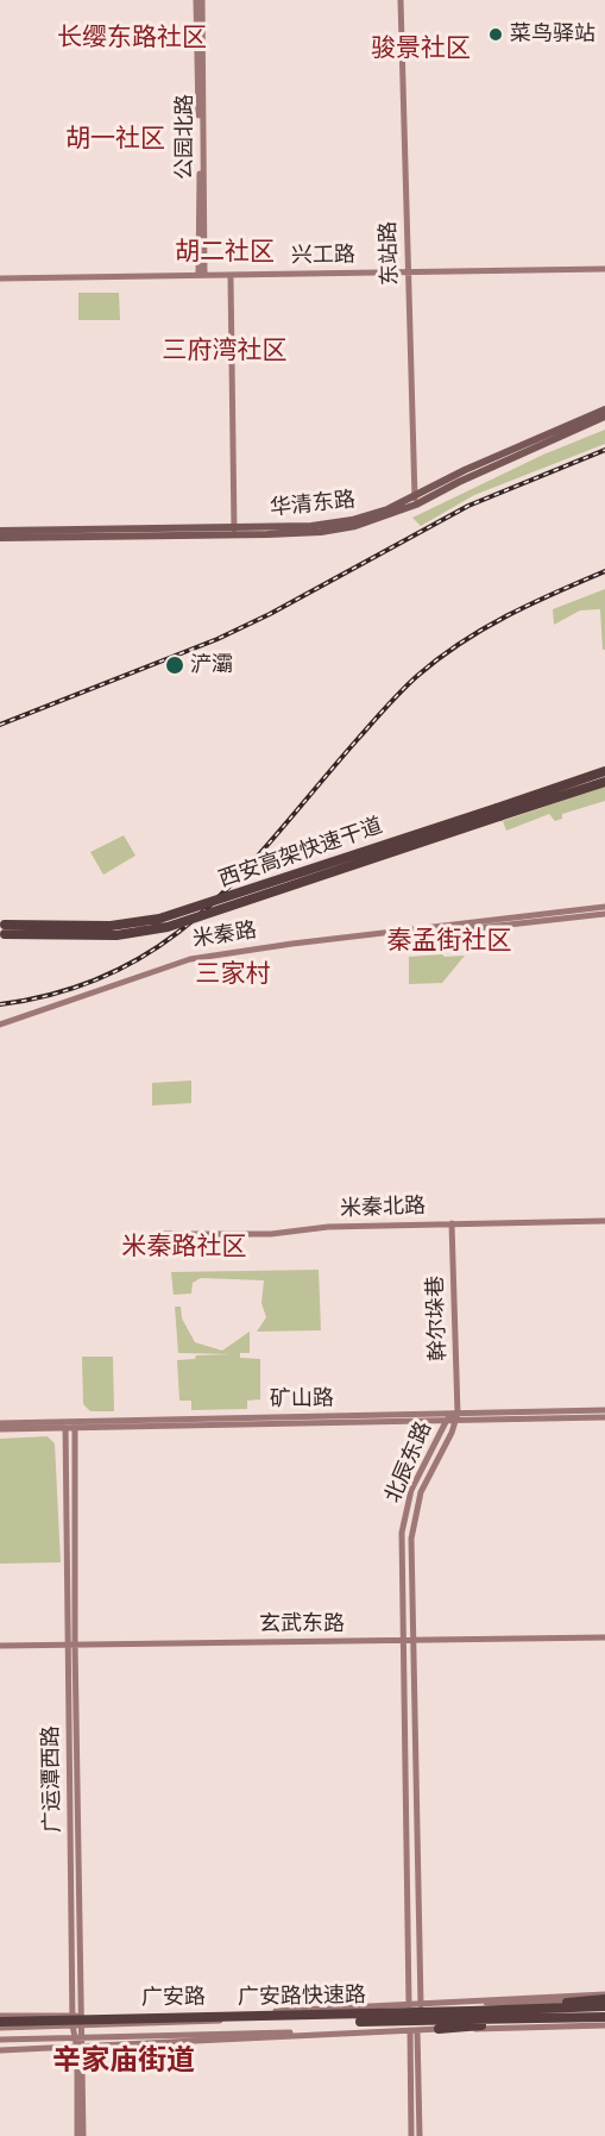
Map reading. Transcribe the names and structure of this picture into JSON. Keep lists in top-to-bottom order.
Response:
{
  "streets": {
    "highway": ["西安高架快速干道", "广安路快速路"],
    "main road": ["华清东路"],
    "street": [
      "公园北路",
      "东站路",
      "兴工路",
      "米秦路",
      "米秦北路",
      "幹尔垛巷",
      "矿山路",
      "北辰东路",
      "玄武东路",
      "广运潭西路",
      "广安路"
    ]
  },
  "crossings": [
    ["公园北路", "兴工路"],
    ["东站路", "兴工路"],
    ["东站路", "华清东路"],
    ["米秦北路", "幹尔垛巷"],
    ["幹尔垛巷", "矿山路"],
    ["幹尔垛巷", "北辰东路"],
    ["矿山路", "北辰东路"],
    ["矿山路", "广运潭西路"],
    ["北辰东路", "玄武东路"],
    ["玄武东路", "广运潭西路"],
    ["广运潭西路", "广安路"],
    ["广安路快速路", "广安路"]
  ],
  "districts": [
    "长缨东路社区",
    "骏景社区",
    "胡一社区",
    "胡二社区",
    "三府湾社区",
    "秦孟街社区",
    "三家村",
    "米秦路社区",
    "辛家庙街道"
  ],
  "places": ["菜鸟驿站", "浐灞"]
}
